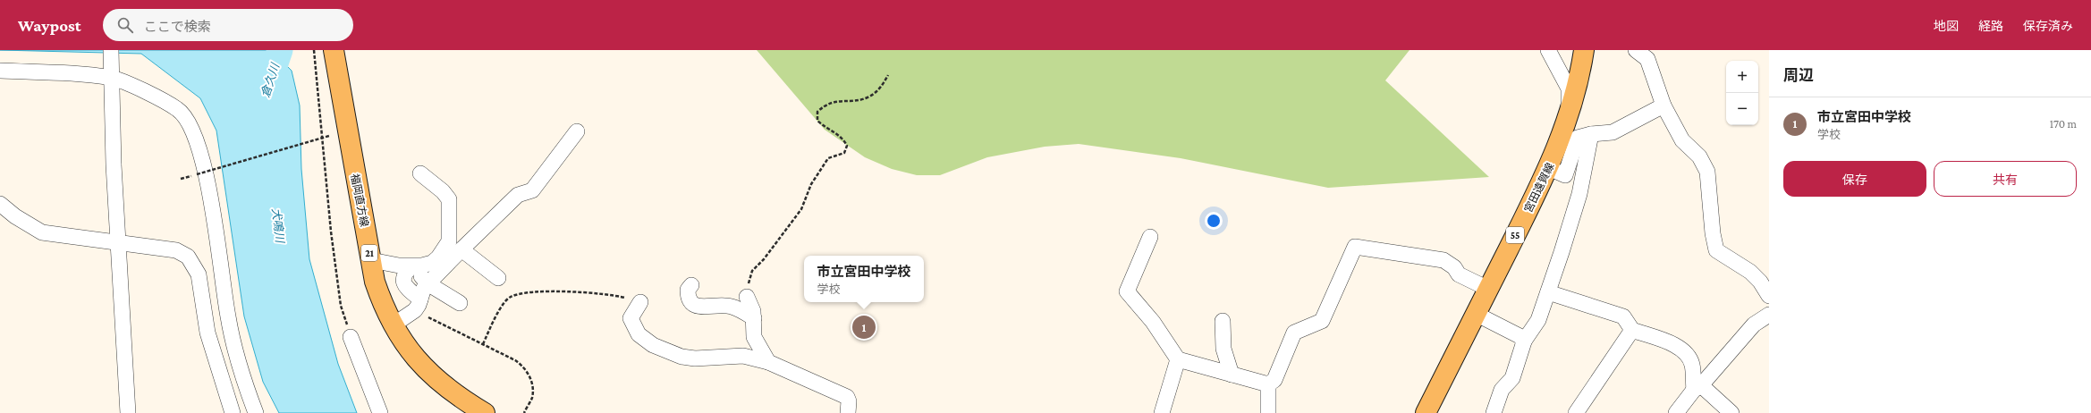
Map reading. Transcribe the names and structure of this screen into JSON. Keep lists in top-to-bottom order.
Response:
{
  "streets": {
    "main road": [
      "宮田遠賀線",
      "福岡直方線",
      "55",
      "21"
    ]
  },
  "water": ["倉久川", "犬鳴川"],
  "page": {
    "header": "Waypost",
    "search": "ここで検索",
    "nav": ["地図", "経路", "保存済み"],
    "heading": "周辺",
    "map_buttons": ["+", "−"],
    "list": [
      {
        "mark": "1",
        "name": "市立宮田中学校",
        "note": "学校",
        "value": "170 m"
      }
    ],
    "buttons": ["保存", "共有"],
    "popup": ["市立宮田中学校", "学校"],
    "pins": "1"
  }
}
